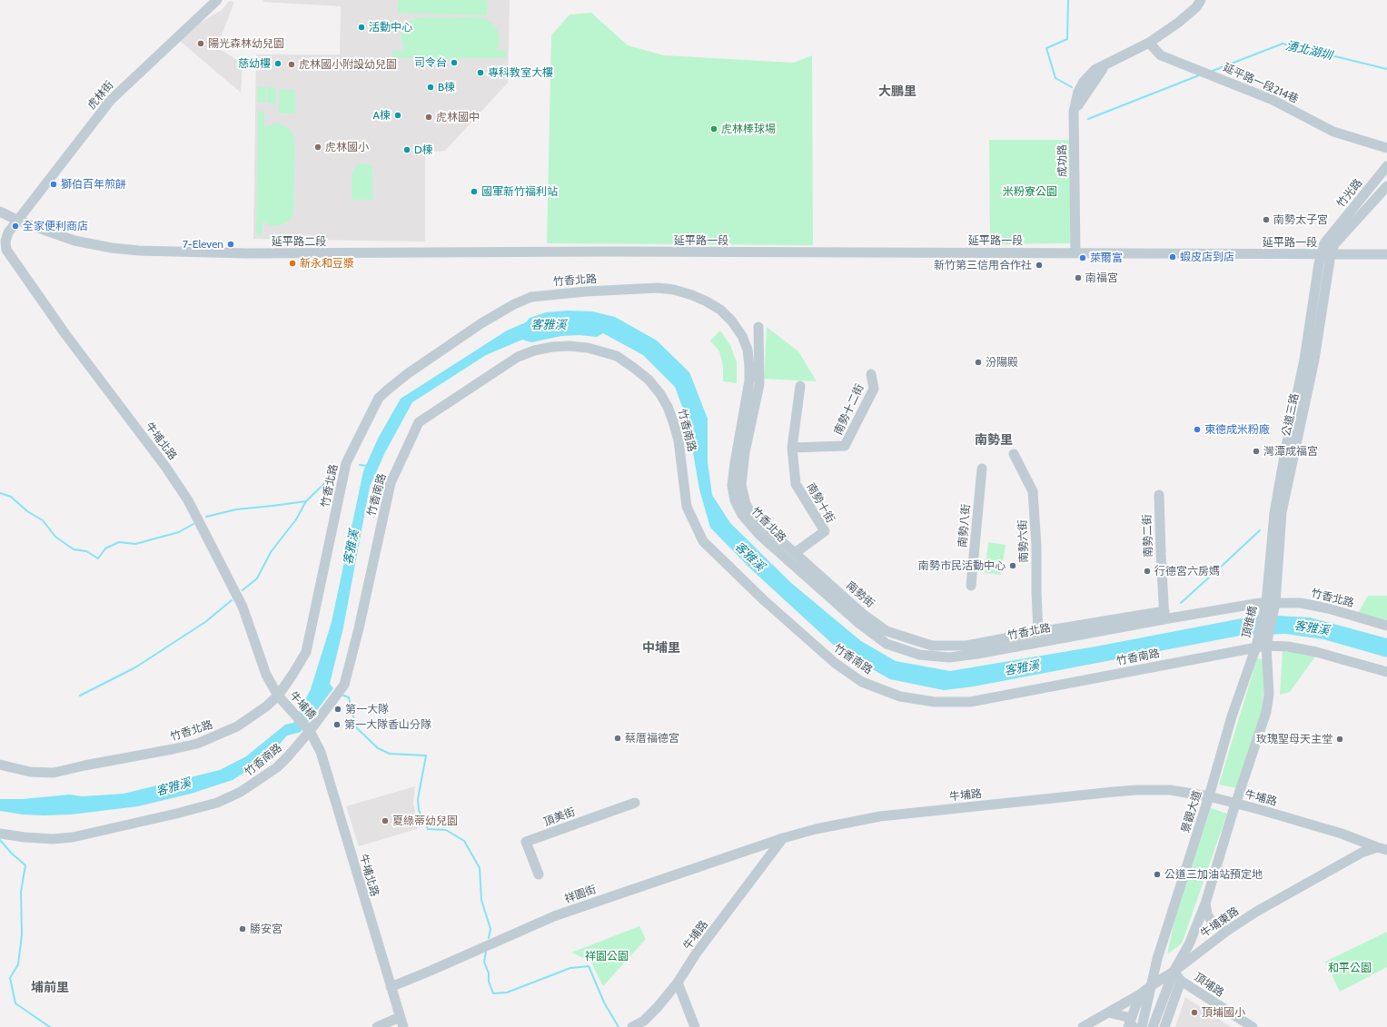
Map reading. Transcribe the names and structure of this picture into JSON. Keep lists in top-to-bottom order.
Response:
{
  "streets": {
    "street": [
      "延平路一段214巷",
      "虎林街",
      "成功路",
      "竹光路",
      "延平路一段",
      "延平路二段",
      "竹香北路",
      "南勢十二街",
      "公道三路",
      "竹香南路",
      "牛埔北路",
      "南勢十街",
      "南勢八街",
      "南勢二街",
      "南勢六街",
      "南勢街",
      "頂雅橋",
      "牛埔橋",
      "牛埔路",
      "景觀大道",
      "頂美街",
      "祥園街",
      "牛埔東路",
      "頂埔路"
    ]
  },
  "crossings": [
    ["延平路一段214巷", "成功路"],
    ["虎林街", "延平路二段"],
    ["虎林街", "牛埔北路"],
    ["成功路", "延平路一段"],
    ["竹光路", "延平路一段"],
    ["竹光路", "公道三路"],
    ["延平路一段", "延平路二段"],
    ["延平路一段", "公道三路"],
    ["延平路二段", "牛埔北路"],
    ["竹香北路", "公道三路"],
    ["竹香北路", "牛埔北路"],
    ["竹香北路", "南勢二街"],
    ["竹香北路", "南勢街"],
    ["竹香北路", "頂雅橋"],
    ["竹香北路", "牛埔橋"],
    ["南勢十二街", "南勢十街"],
    ["公道三路", "頂雅橋"],
    ["竹香南路", "牛埔北路"],
    ["竹香南路", "頂雅橋"],
    ["竹香南路", "牛埔橋"],
    ["竹香南路", "景觀大道"],
    ["牛埔北路", "牛埔橋"],
    ["牛埔北路", "祥園街"],
    ["南勢十街", "南勢街"],
    ["南勢二街", "南勢街"],
    ["南勢六街", "南勢街"],
    ["頂雅橋", "景觀大道"],
    ["牛埔路", "景觀大道"],
    ["牛埔路", "祥園街"],
    ["牛埔路", "牛埔東路"],
    ["景觀大道", "牛埔東路"],
    ["牛埔東路", "頂埔路"]
  ],
  "districts": [
    "大鵬里",
    "南勢里",
    "中埔里",
    "埔前里"
  ],
  "water": ["湧北湖圳", "客雅溪"],
  "parks": ["米粉寮公園", "祥園公園", "和平公園"],
  "places": [
    "活動中心",
    "陽光森林幼兒園",
    "司令台",
    "慈幼樓",
    "虎林國小附設幼兒園",
    "專科教室大樓",
    "B棟",
    "A棟",
    "虎林國中",
    "虎林棒球場",
    "虎林國小",
    "D棟",
    "獅伯百年煎餅",
    "國軍新竹福利站",
    "南勢太子宮",
    "全家便利商店",
    "7-Eleven",
    "蝦皮店到店",
    "萊爾富",
    "新永和豆漿",
    "新竹第三信用合作社",
    "南福宮",
    "汾陽殿",
    "東德成米粉廠",
    "灣潭成福宮",
    "南勢市民活動中心",
    "行德宮六房媽",
    "第一大隊",
    "第一大隊香山分隊",
    "蔡厝福德宮",
    "玫瑰聖母天主堂",
    "夏綠蒂幼兒園",
    "公道三加油站預定地",
    "勝安宮",
    "頂埔國小"
  ]
}
